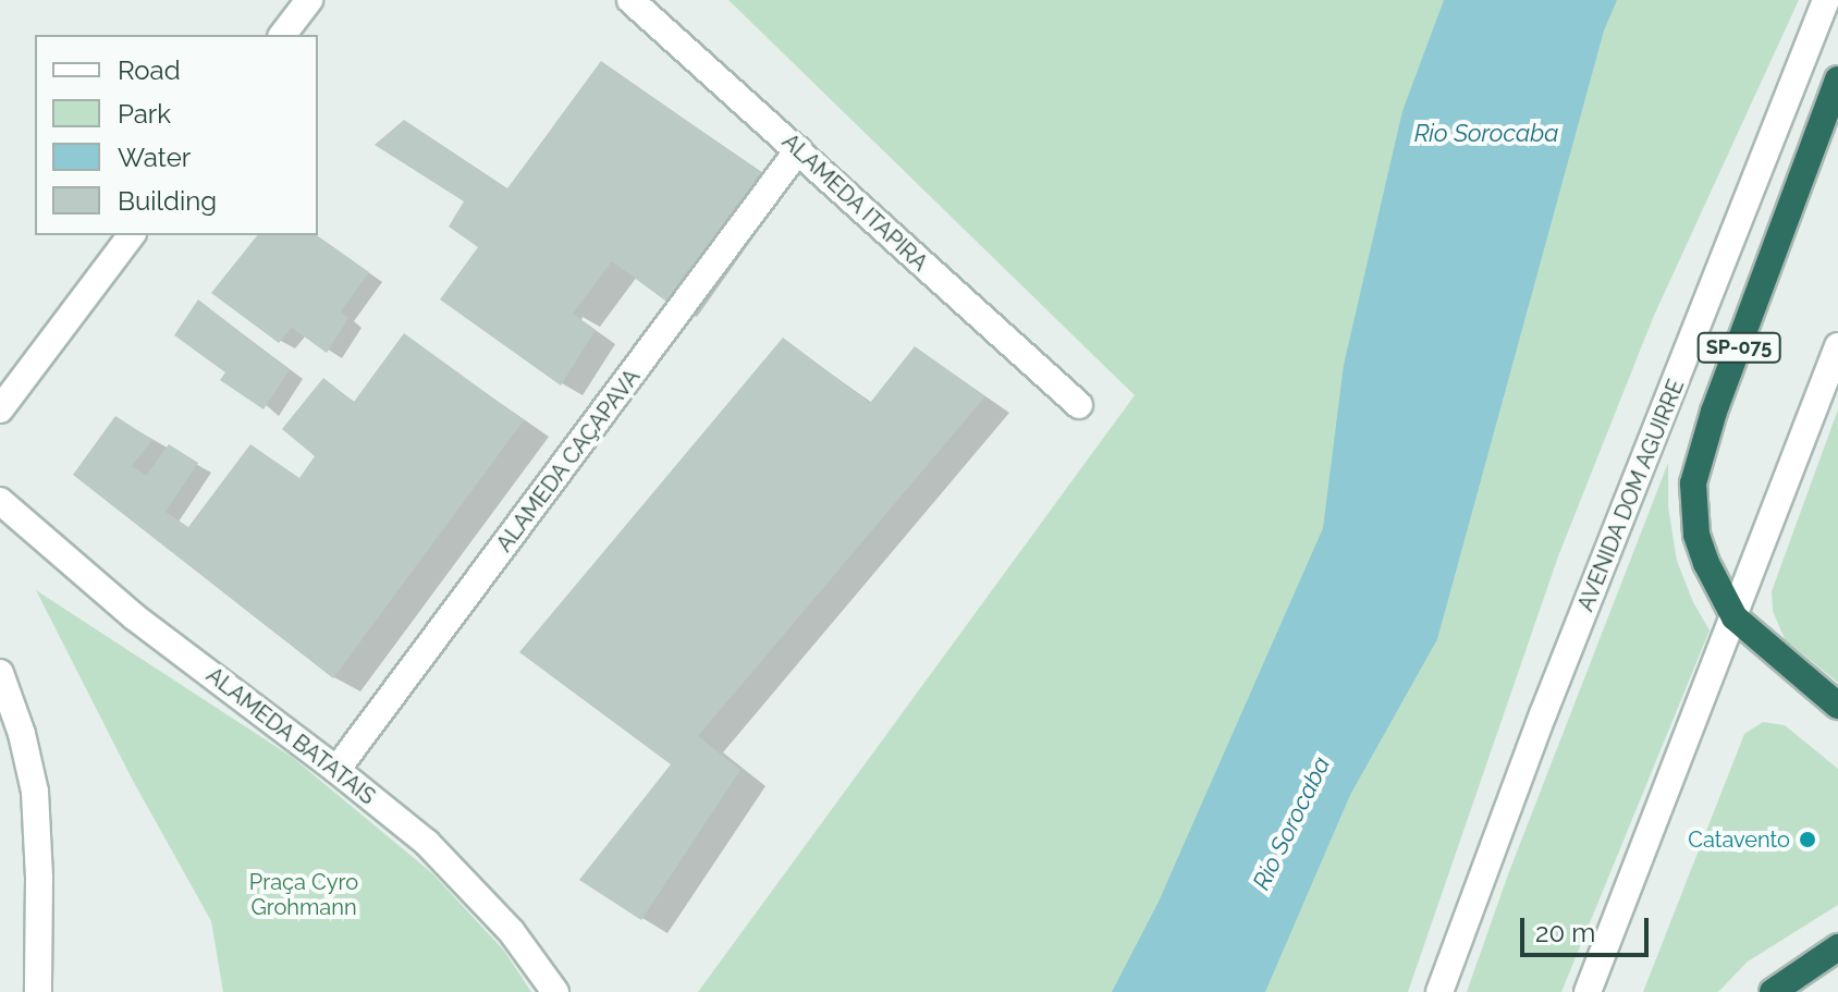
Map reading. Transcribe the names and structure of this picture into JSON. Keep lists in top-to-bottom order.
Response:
{
  "streets": {
    "highway": ["SP-075"],
    "street": [
      "ALAMEDA ITAPIRA",
      "ALAMEDA CAÇAPAVA",
      "AVENIDA DOM AGUIRRE",
      "ALAMEDA BATATAIS"
    ]
  },
  "crossings": [
    ["ALAMEDA ITAPIRA", "ALAMEDA CAÇAPAVA"],
    ["ALAMEDA CAÇAPAVA", "ALAMEDA BATATAIS"]
  ],
  "water": ["Rio Sorocaba"],
  "parks": ["Praça Cyro Grohmann"],
  "places": ["Catavento"],
  "legend": [
    "Road",
    "Park",
    "Water",
    "Building"
  ],
  "scale_bar": "20 m"
}
